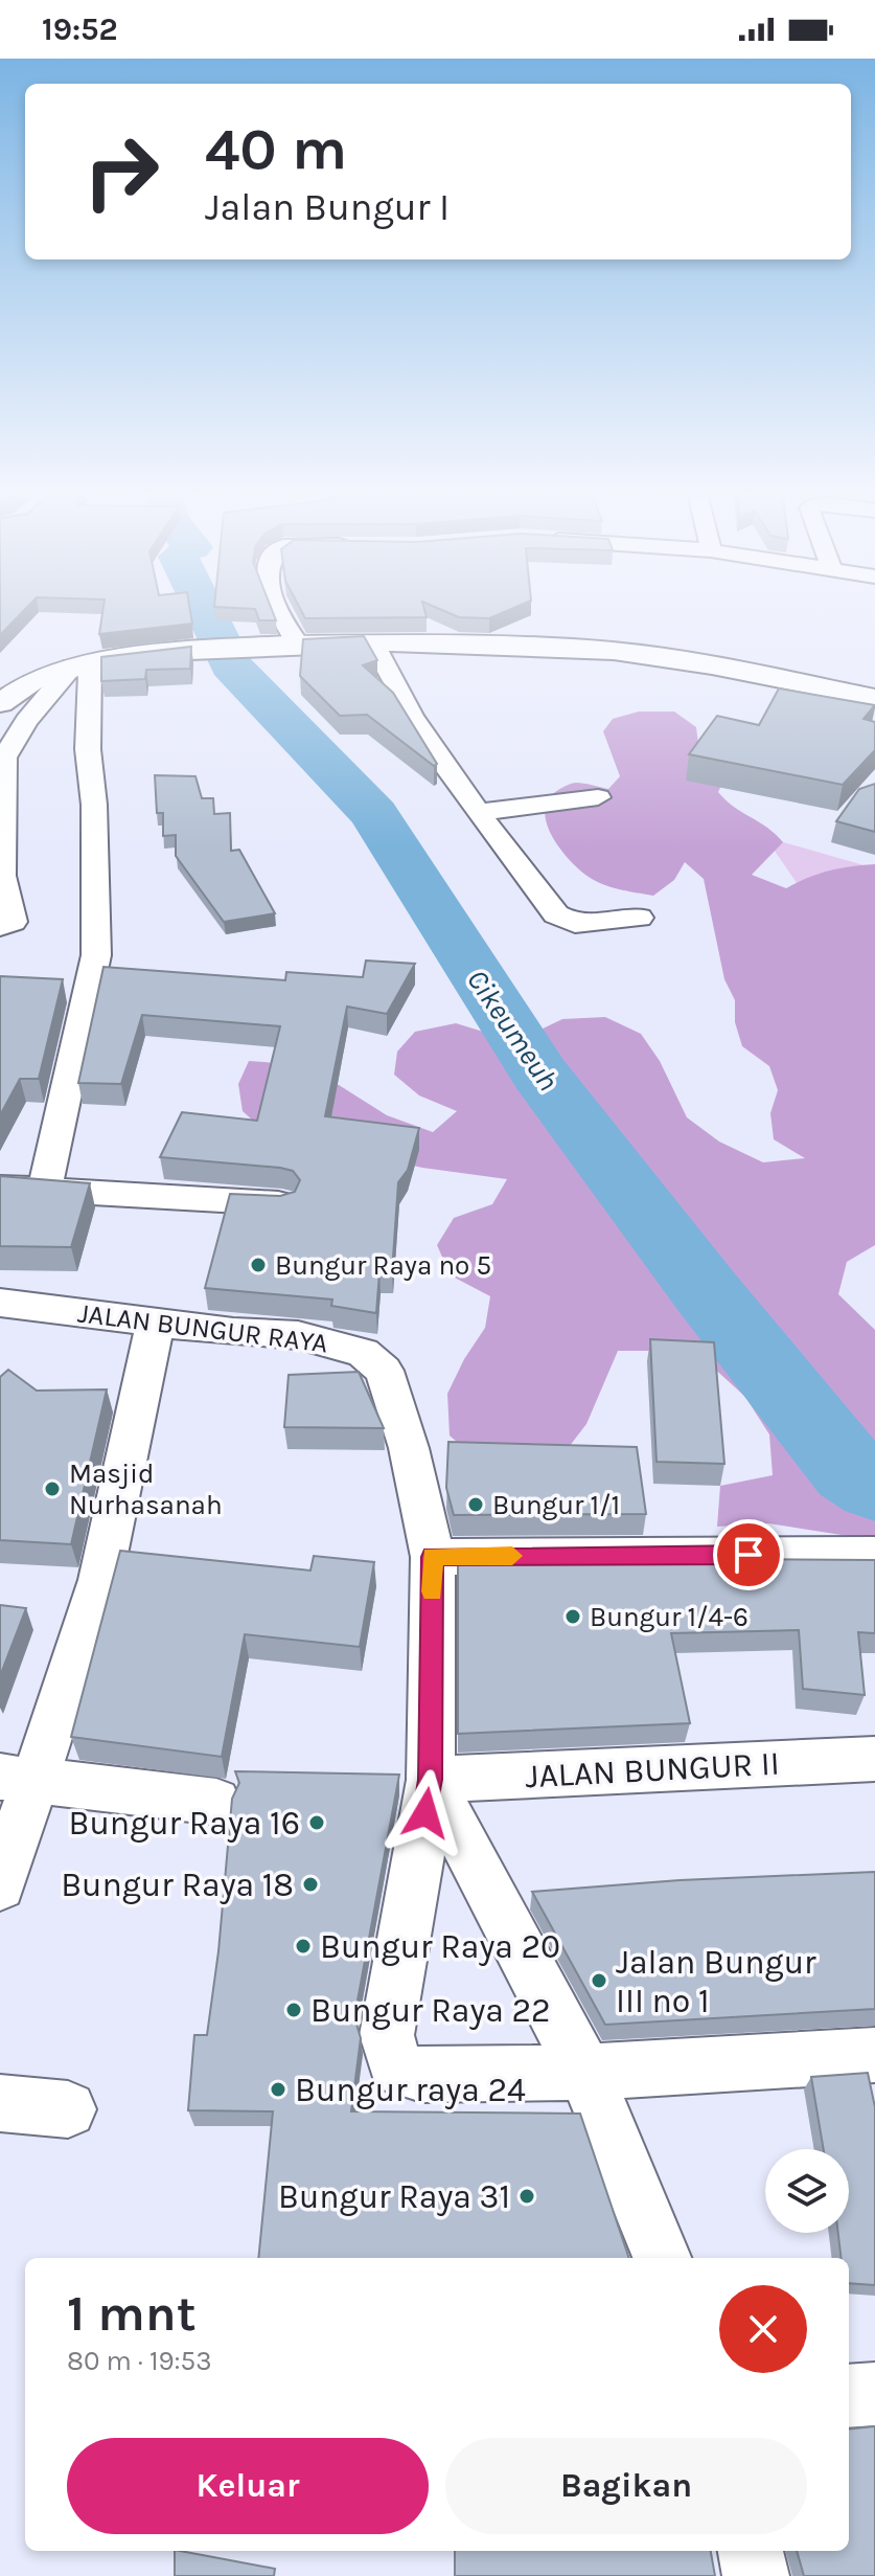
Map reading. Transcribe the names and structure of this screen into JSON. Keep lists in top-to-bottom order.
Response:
{
  "streets": {
    "street": ["JALAN BUNGUR RAYA", "JALAN BUNGUR II"]
  },
  "crossings": [
    ["JALAN BUNGUR RAYA", "JALAN BUNGUR II"]
  ],
  "water": ["Cikeumeuh"],
  "places": [
    "Bungur Raya no 5",
    "Masjid Nurhasanah",
    "Bungur 1/1",
    "Bungur 1/4-6",
    "Bungur Raya 16",
    "Bungur Raya 18",
    "Bungur Raya 20",
    "Jalan Bungur III no 1",
    "Bungur Raya 22",
    "Bungur raya 24",
    "Bungur Raya 31"
  ],
  "page": {
    "status": "19:52",
    "turn": ["40 m", "Jalan Bungur I"],
    "heading": ["1 mnt", "80 m · 19:53"],
    "buttons": ["Keluar", "Bagikan"]
  }
}
